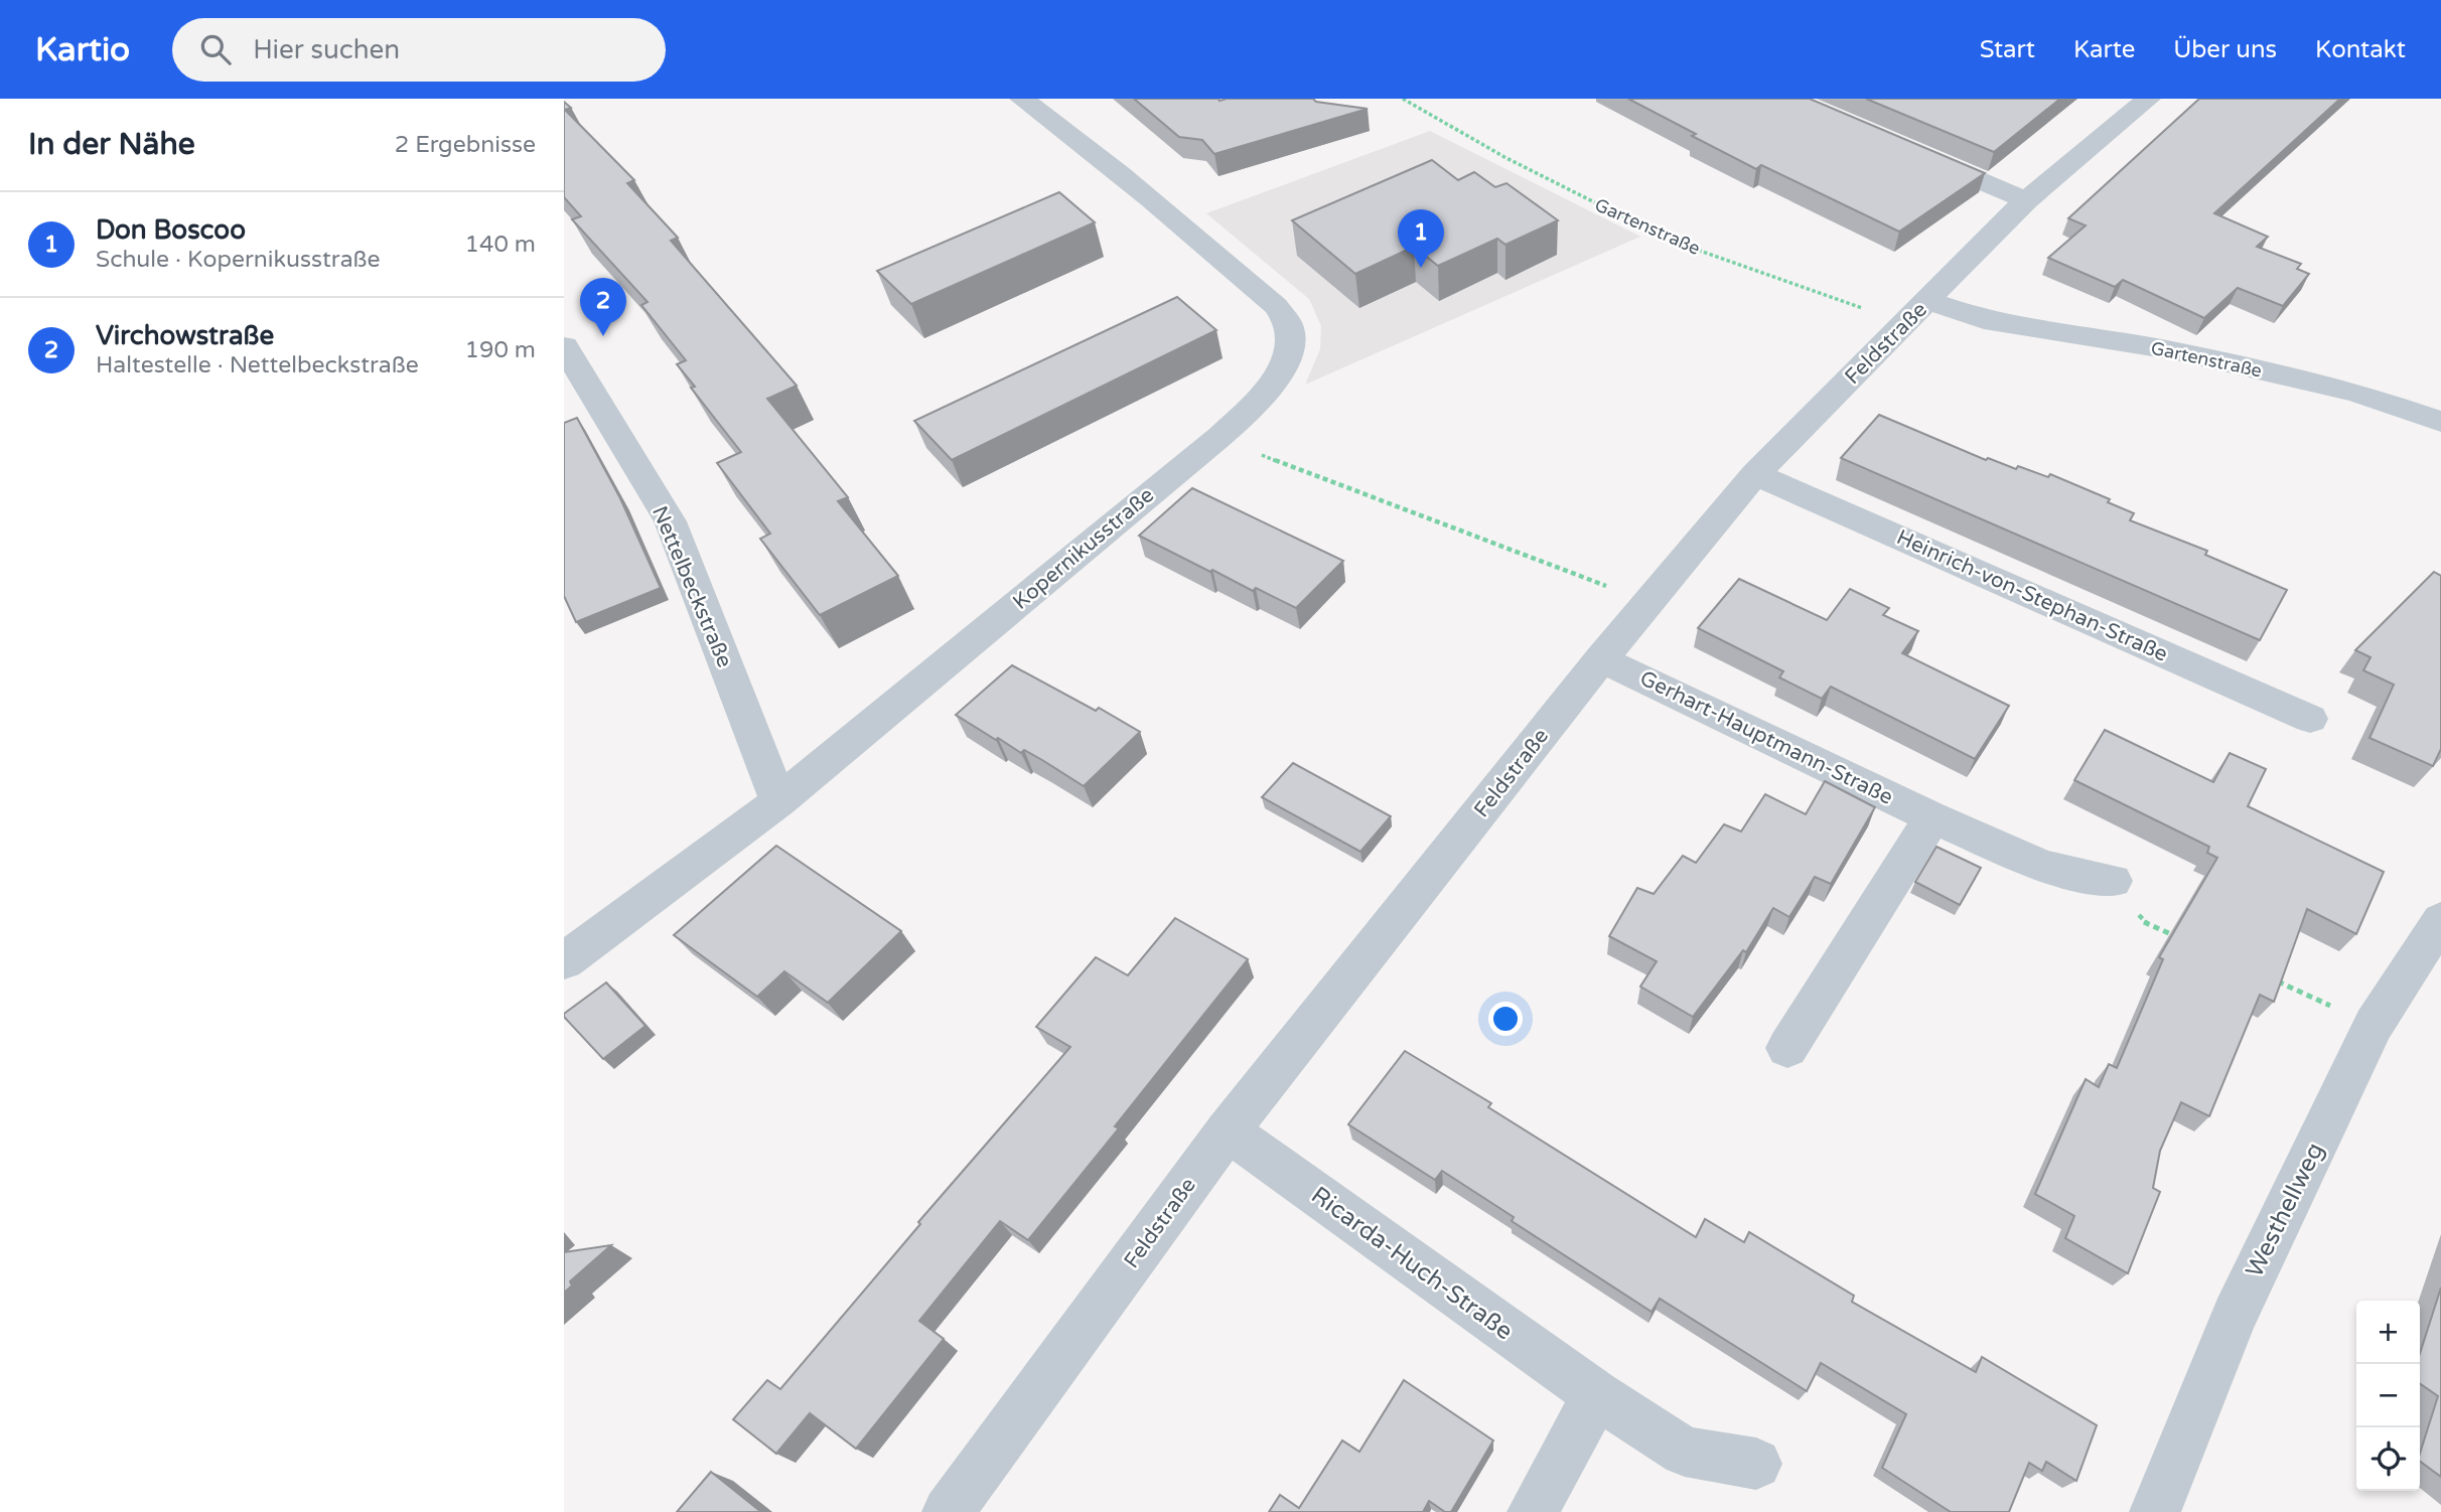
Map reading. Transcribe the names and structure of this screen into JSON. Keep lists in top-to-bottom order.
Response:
{
  "streets": {
    "street": [
      "Gartenstraße",
      "Feldstraße",
      "Kopernikusstraße",
      "Nettelbeckstraße",
      "Heinrich-von-Stephan-Straße",
      "Gerhart-Hauptmann-Straße",
      "Westhellweg",
      "Ricarda-Huch-Straße"
    ]
  },
  "crossings": [
    ["Gartenstraße", "Feldstraße"],
    ["Feldstraße", "Heinrich-von-Stephan-Straße"],
    ["Feldstraße", "Gerhart-Hauptmann-Straße"],
    ["Feldstraße", "Ricarda-Huch-Straße"],
    ["Kopernikusstraße", "Nettelbeckstraße"]
  ],
  "page": {
    "header": "Kartio",
    "search": "Hier suchen",
    "nav": [
      "Start",
      "Karte",
      "Über uns",
      "Kontakt"
    ],
    "heading": ["In der Nähe", "2 Ergebnisse"],
    "list": [
      {
        "mark": "1",
        "name": "Don Boscoo",
        "note": "Schule · Kopernikusstraße",
        "value": "140 m"
      },
      {
        "mark": "2",
        "name": "Virchowstraße",
        "note": "Haltestelle · Nettelbeckstraße",
        "value": "190 m"
      }
    ],
    "pins": ["1", "2"],
    "map_buttons": ["+", "−"]
  }
}
